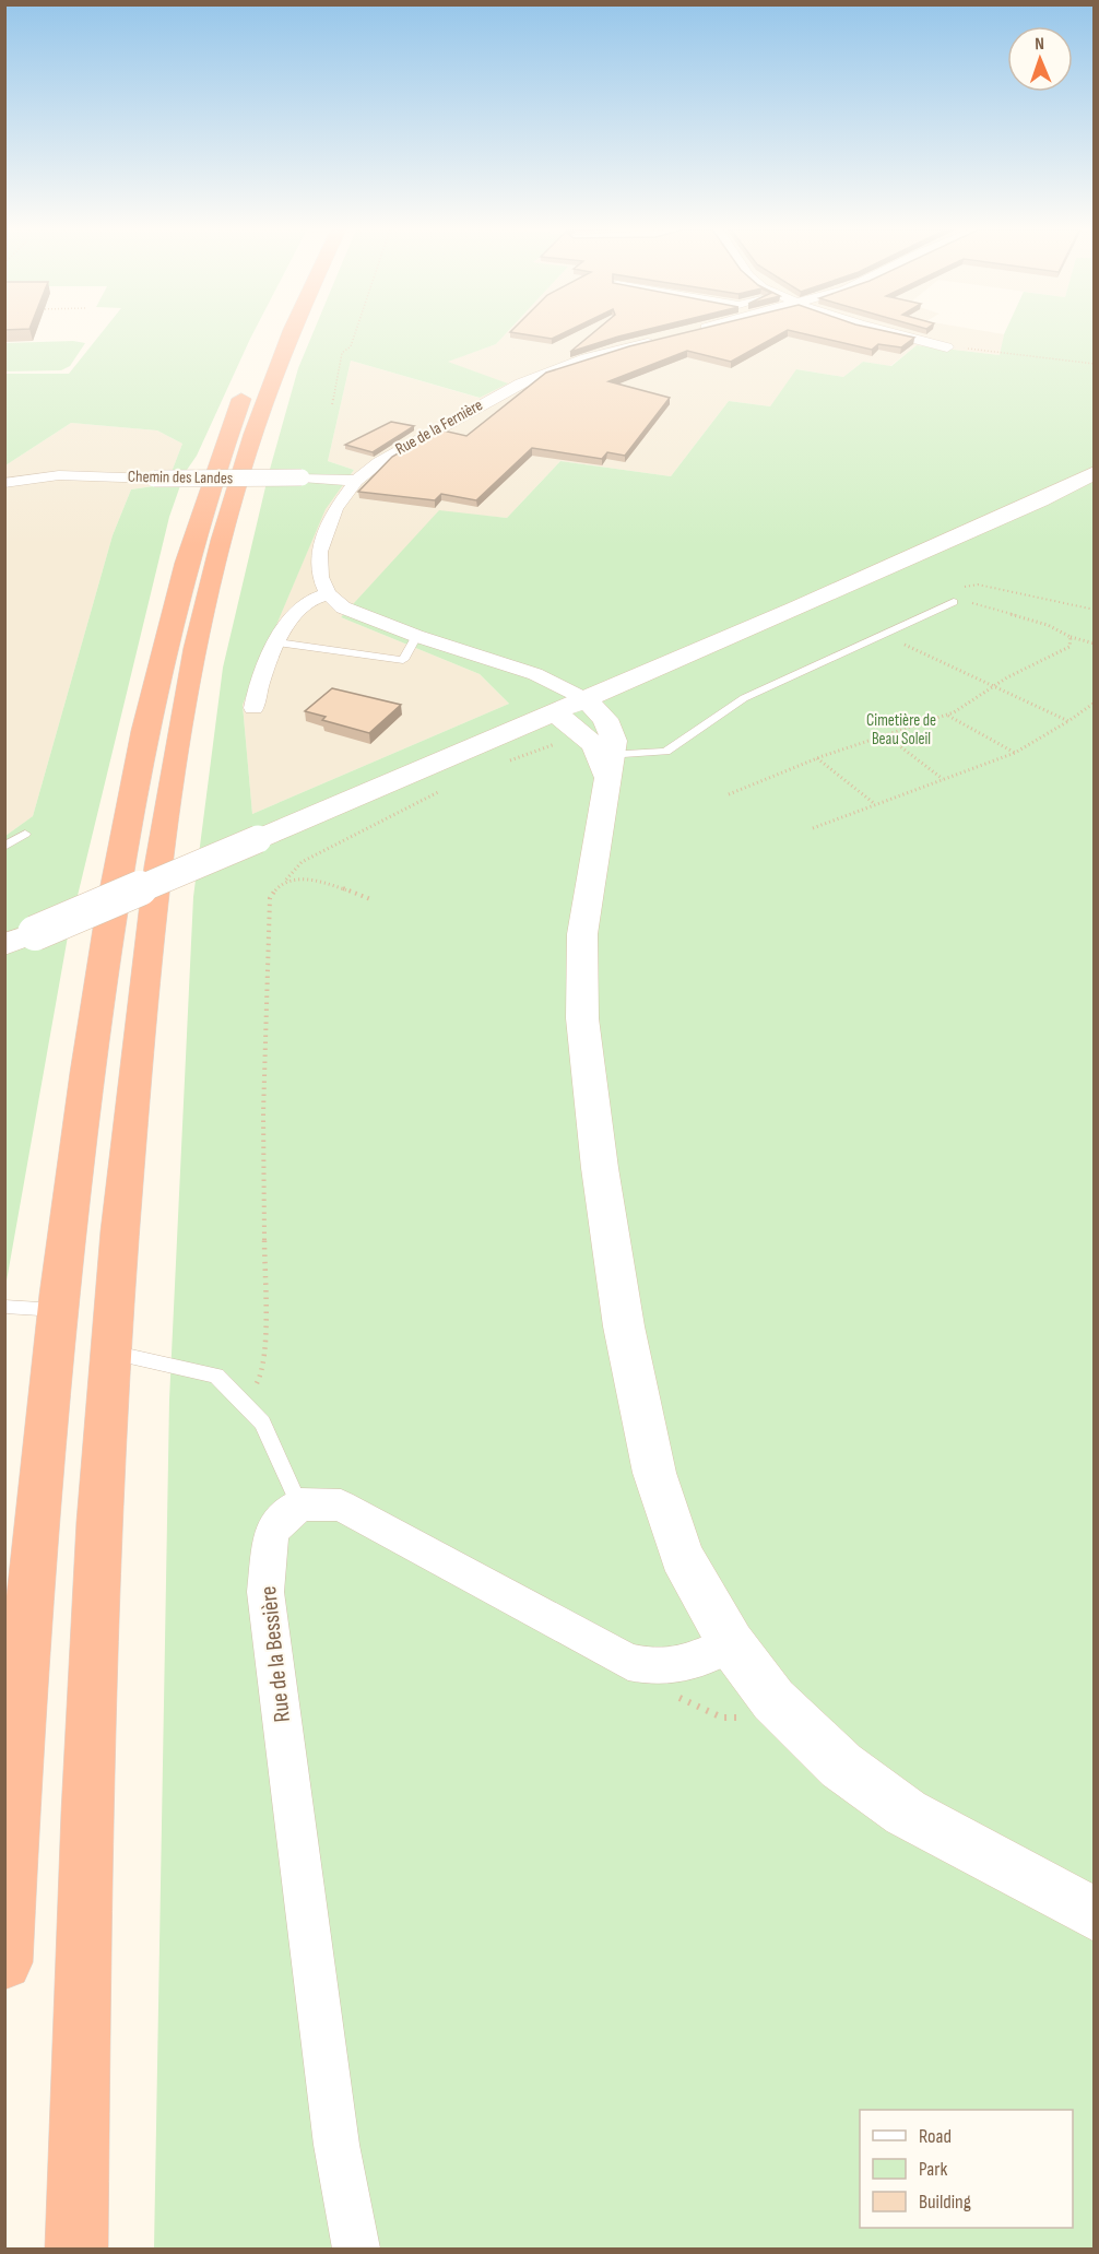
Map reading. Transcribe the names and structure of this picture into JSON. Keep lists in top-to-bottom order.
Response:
{
  "streets": {
    "street": ["Rue de la Fernière", "Chemin des Landes", "Rue de la Bessière"]
  },
  "crossings": [
    ["Rue de la Fernière", "Chemin des Landes"]
  ],
  "parks": ["Cimetière de Beau Soleil"],
  "legend": ["Road", "Park", "Building"],
  "north": "top"
}
